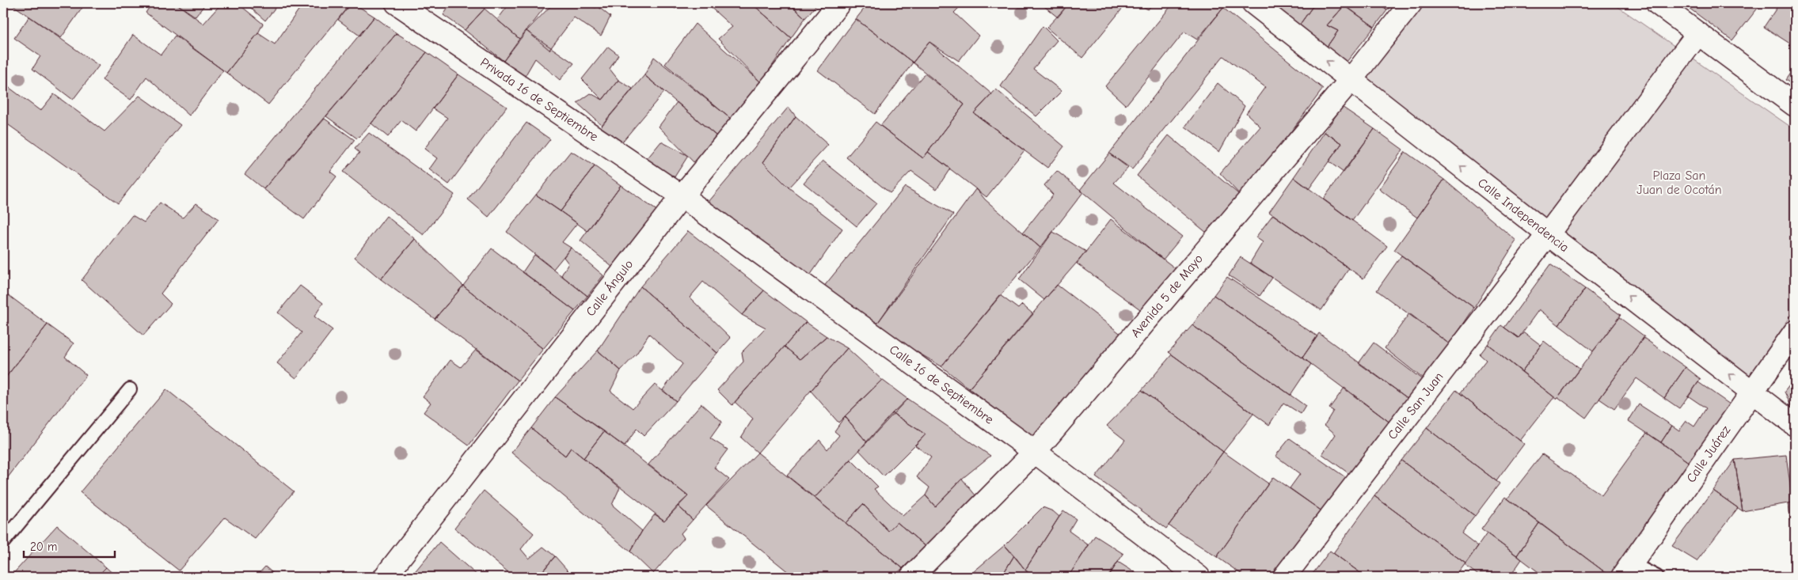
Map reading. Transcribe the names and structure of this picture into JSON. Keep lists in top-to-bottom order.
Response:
{
  "streets": {
    "street": [
      "Privada 16 de Septiembre",
      "Calle Independencia",
      "Calle Ángulo",
      "Avenida 5 de Mayo",
      "Calle 16 de Septiembre",
      "Calle San Juan",
      "Calle Juárez"
    ]
  },
  "crossings": [
    ["Privada 16 de Septiembre", "Calle Ángulo"],
    ["Privada 16 de Septiembre", "Calle 16 de Septiembre"],
    ["Calle Independencia", "Avenida 5 de Mayo"],
    ["Calle Independencia", "Calle San Juan"],
    ["Calle Independencia", "Calle Juárez"],
    ["Calle Ángulo", "Calle 16 de Septiembre"],
    ["Avenida 5 de Mayo", "Calle 16 de Septiembre"]
  ],
  "one_way": ["Calle Independencia"],
  "parks": ["Plaza San Juan de Ocotán"],
  "scale_bar": "20 m"
}
